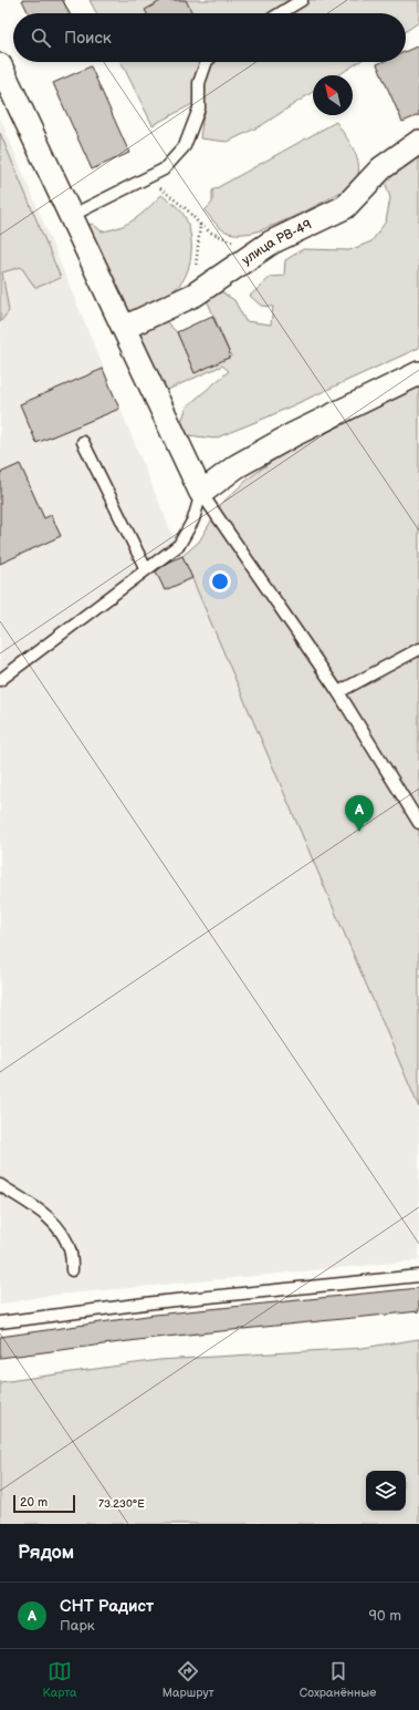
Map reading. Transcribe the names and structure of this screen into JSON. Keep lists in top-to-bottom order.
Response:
{
  "streets": {
    "street": ["улица РВ-49"]
  },
  "scale_bar": "20 m",
  "north": "top left",
  "page": {
    "search": "Поиск",
    "pins": "A",
    "scale": "20 m",
    "heading": "Рядом",
    "list": [
      {
        "mark": "A",
        "name": "СНТ Радист",
        "note": "Парк",
        "value": "90 m"
      }
    ],
    "nav": ["Карта", "Маршрут", "Сохранённые"]
  },
  "coordinates": ["73.230°E"]
}
